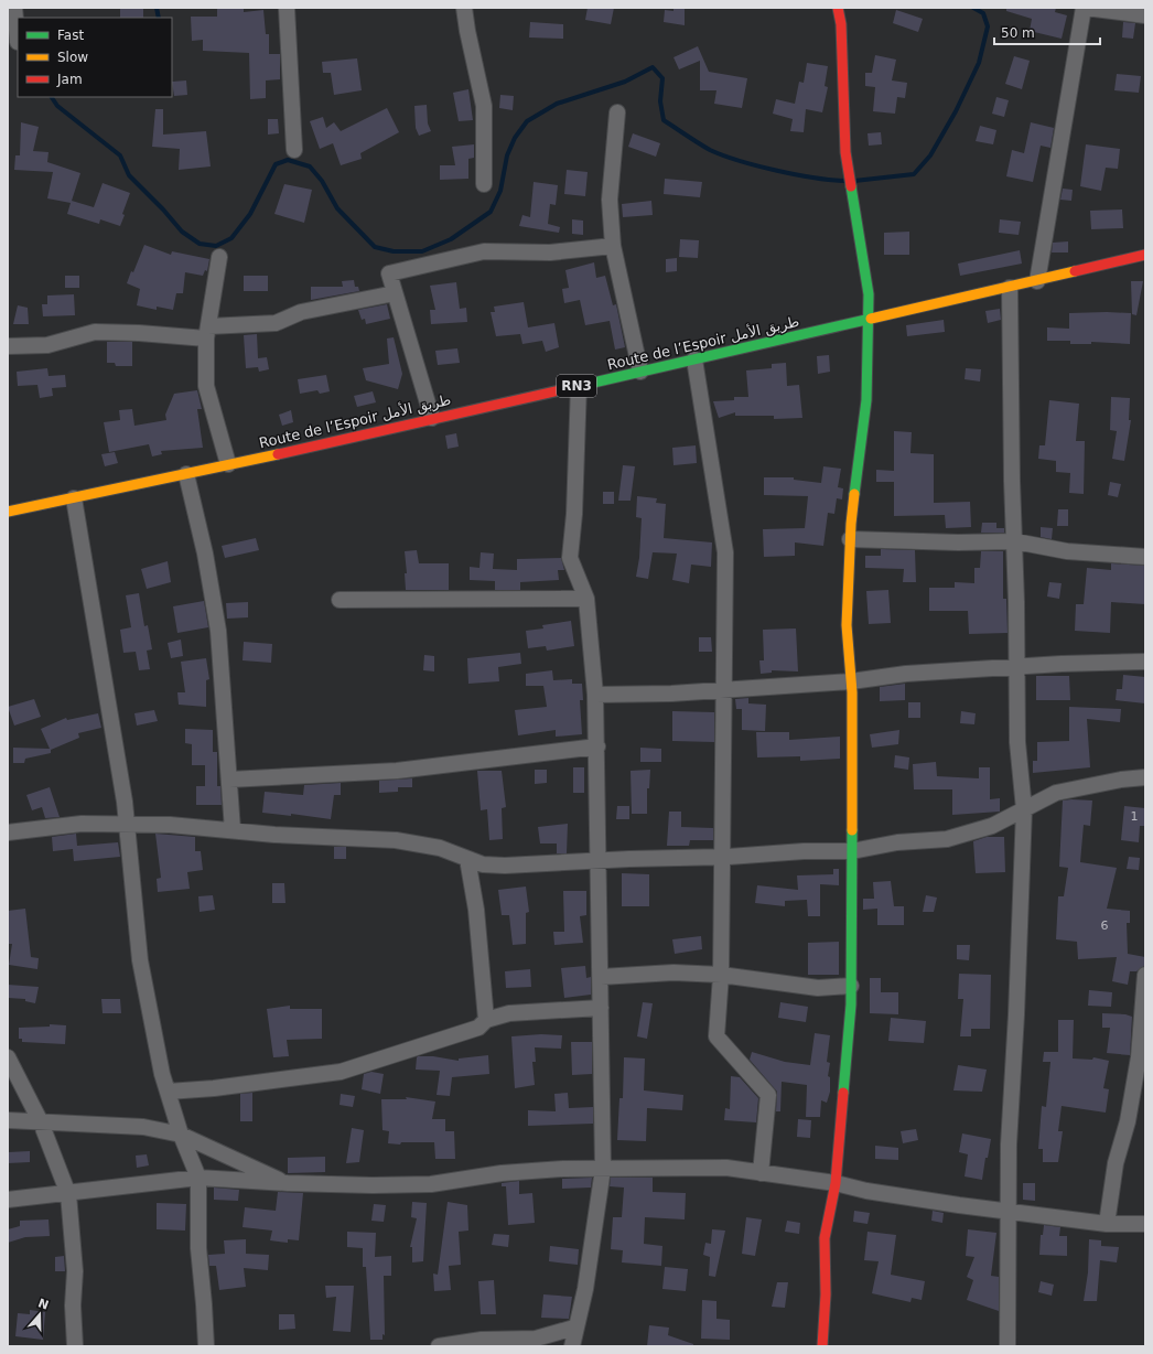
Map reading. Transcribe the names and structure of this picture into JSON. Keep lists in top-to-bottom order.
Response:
{
  "streets": {
    "main road": ["Route de l’Espoir طريق الأمل", "RN3"]
  },
  "house_numbers": ["1", "6"],
  "legend": ["Fast", "Slow", "Jam"],
  "scale_bar": "50 m",
  "north": "top"
}
